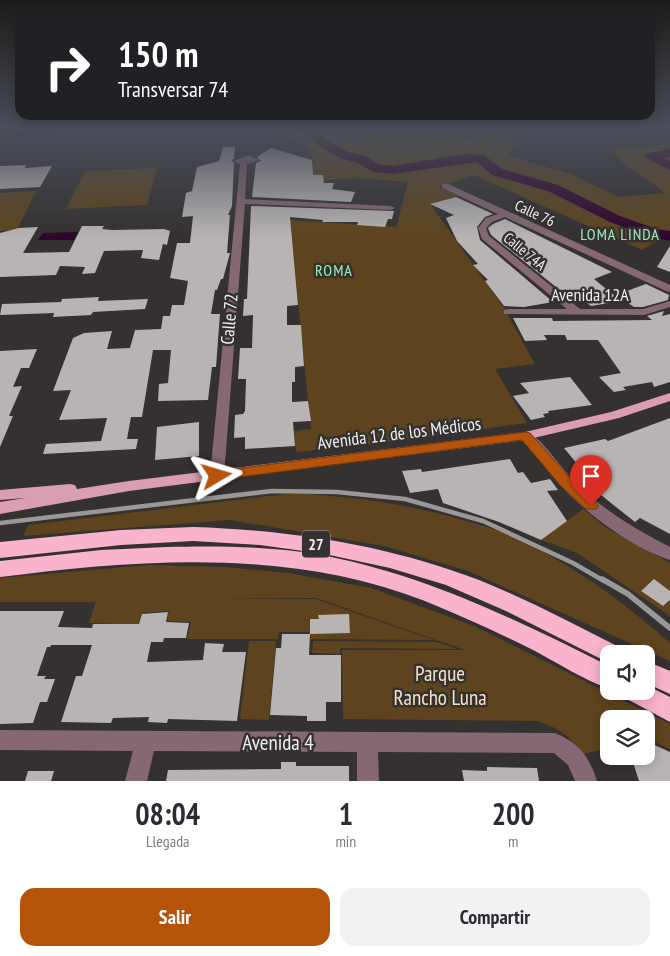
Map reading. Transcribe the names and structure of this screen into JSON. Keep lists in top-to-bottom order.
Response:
{
  "streets": {
    "highway": ["27"],
    "main road": ["Avenida 12 de los Médicos"],
    "street": [
      "Calle 76",
      "Calle 74A",
      "Avenida 12A",
      "Calle 72",
      "Avenida 4"
    ]
  },
  "crossings": [
    ["Calle 76", "Calle 74A"],
    ["Calle 74A", "Avenida 12A"],
    ["Calle 72", "Avenida 12 de los Médicos"]
  ],
  "districts": ["LOMA LINDA", "ROMA"],
  "parks": ["Parque Rancho Luna"],
  "page": {
    "turn": ["150 m", "Transversar 74"],
    "eta": [
      "08:04",
      "Llegada",
      "1",
      "min",
      "200",
      "m"
    ],
    "buttons": ["Salir", "Compartir"]
  }
}
